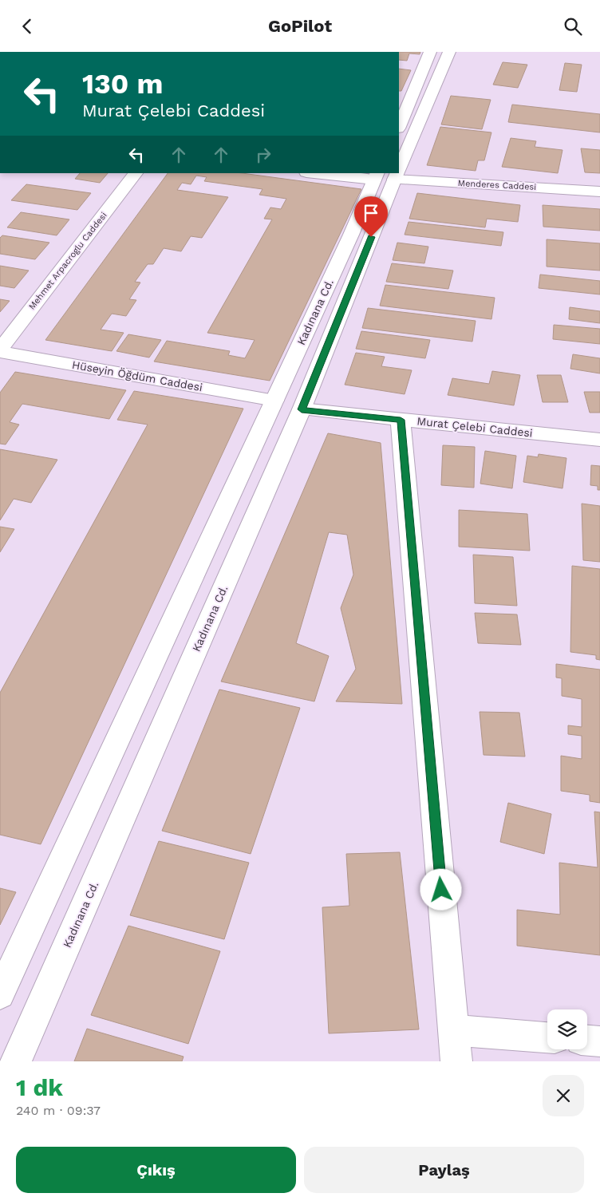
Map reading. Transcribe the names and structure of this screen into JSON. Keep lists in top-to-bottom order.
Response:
{
  "streets": {
    "street": [
      "Menderes Caddesi",
      "Mehmet Arpacroglu Caddesi",
      "Kadınana Cd.",
      "Hüseyin Öğdüm Caddesi",
      "Murat Çelebi Caddesi"
    ]
  },
  "crossings": [
    ["Menderes Caddesi", "Kadınana Cd."],
    ["Mehmet Arpacroglu Caddesi", "Hüseyin Öğdüm Caddesi"],
    ["Kadınana Cd.", "Hüseyin Öğdüm Caddesi"],
    ["Kadınana Cd.", "Murat Çelebi Caddesi"]
  ],
  "page": {
    "header": "GoPilot",
    "turn": ["130 m", "Murat Çelebi Caddesi"],
    "heading": ["1 dk", "240 m · 09:37"],
    "buttons": ["Çıkış", "Paylaş"]
  }
}
